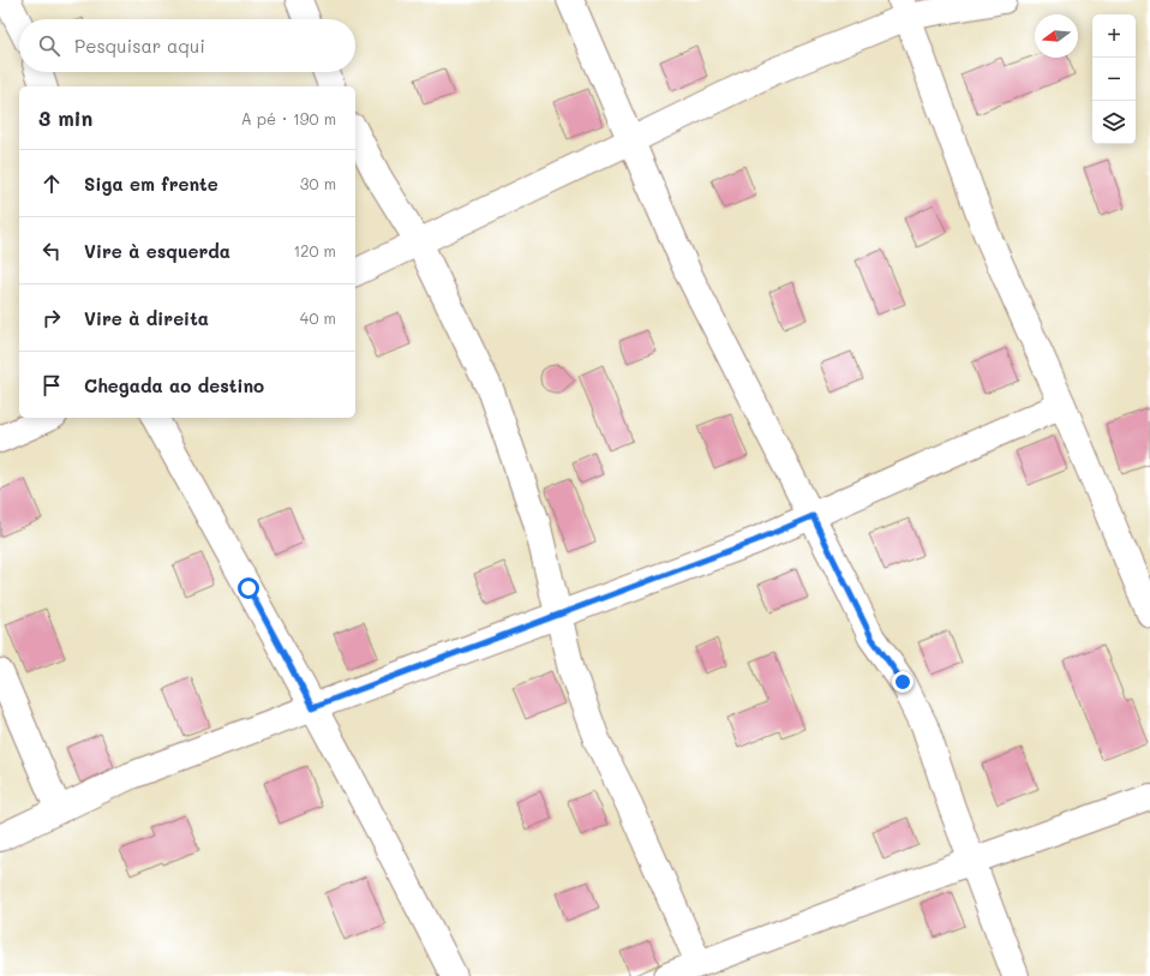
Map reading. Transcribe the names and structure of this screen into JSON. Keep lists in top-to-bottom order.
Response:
{
  "north": "left",
  "page": {
    "map_buttons": ["+", "−"],
    "search": "Pesquisar aqui",
    "heading": ["3 min", "A pé · 190 m"],
    "list": [
      ["Siga em frente", "30 m"],
      ["Vire à esquerda", "120 m"],
      ["Vire à direita", "40 m"],
      "Chegada ao destino"
    ]
  }
}
